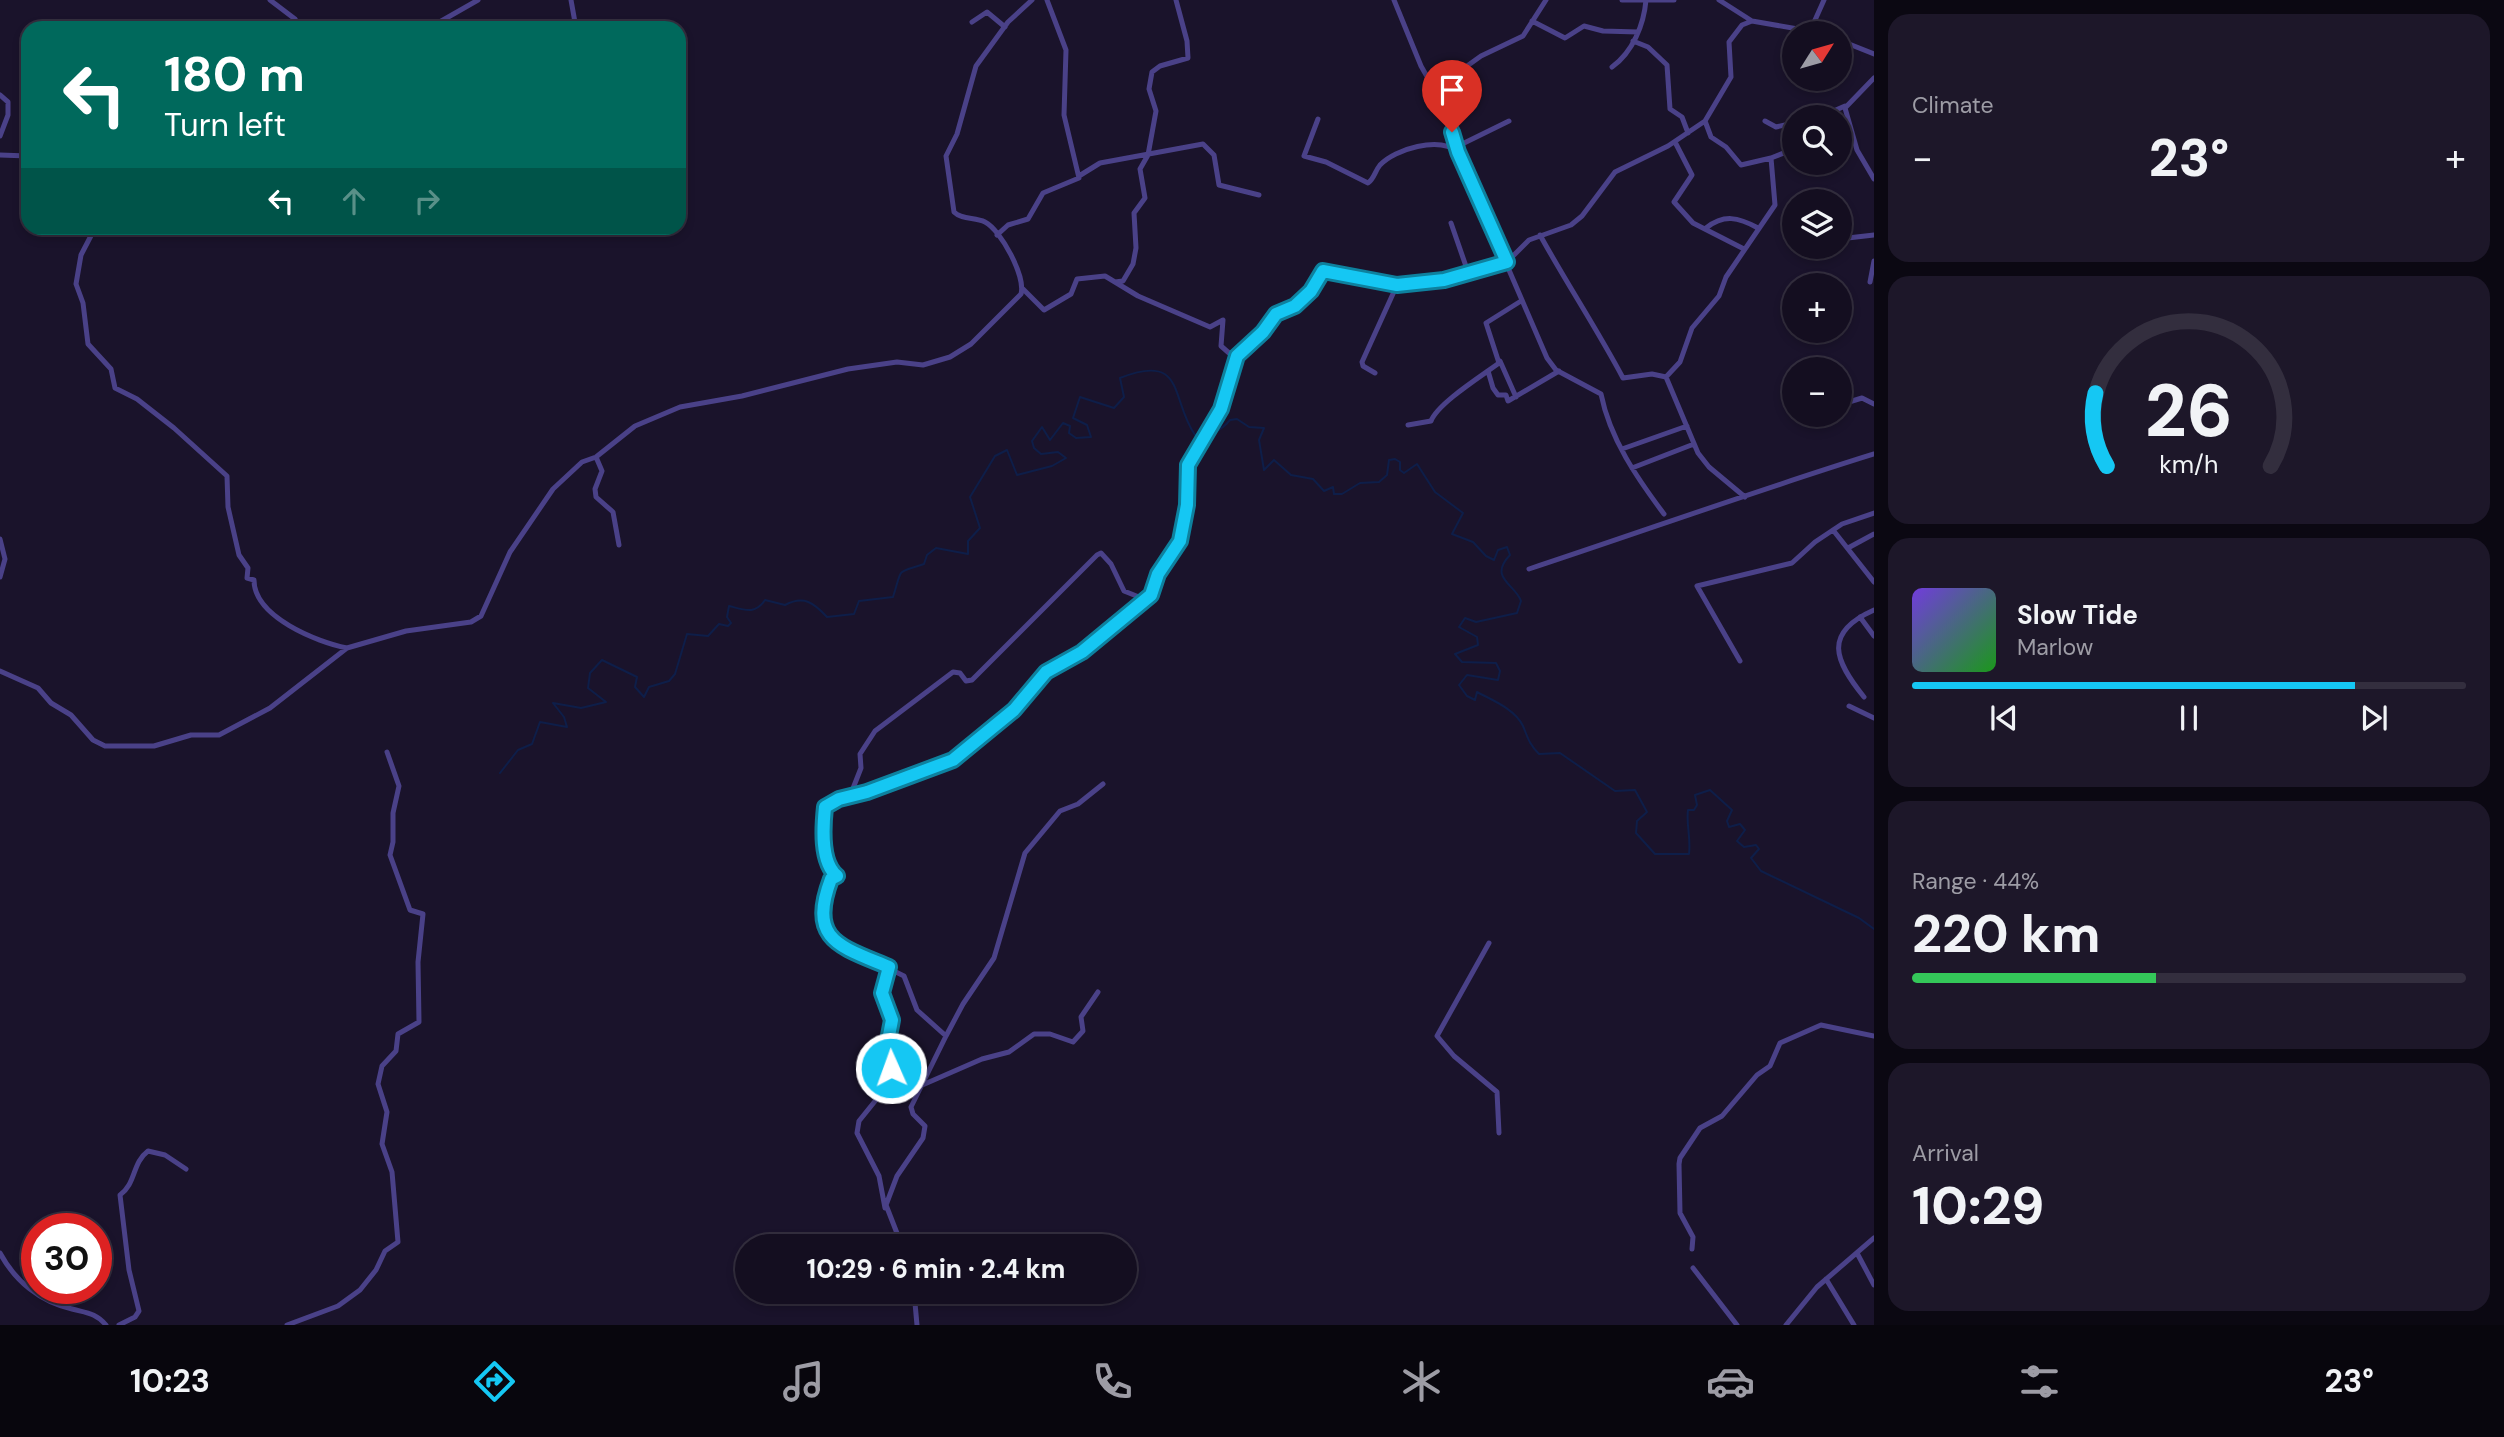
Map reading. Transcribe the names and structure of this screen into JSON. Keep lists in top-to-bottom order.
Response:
{
  "north": "top right",
  "page": {
    "tile": [
      "Climate",
      ["Range · 44%", "220 km"],
      ["Arrival", "10:29"]
    ],
    "map_buttons": ["+", "−"],
    "turn": ["180 m", "Turn left"],
    "heat": ["−", "23°", "+"],
    "song": ["Slow Tide", "Marlow"],
    "limit": "30",
    "trip": "10:29 · 6 min · 2.4 km",
    "tabs": ["10:23", "23°"],
    "gauge": ["26", "km/h"]
  }
}
